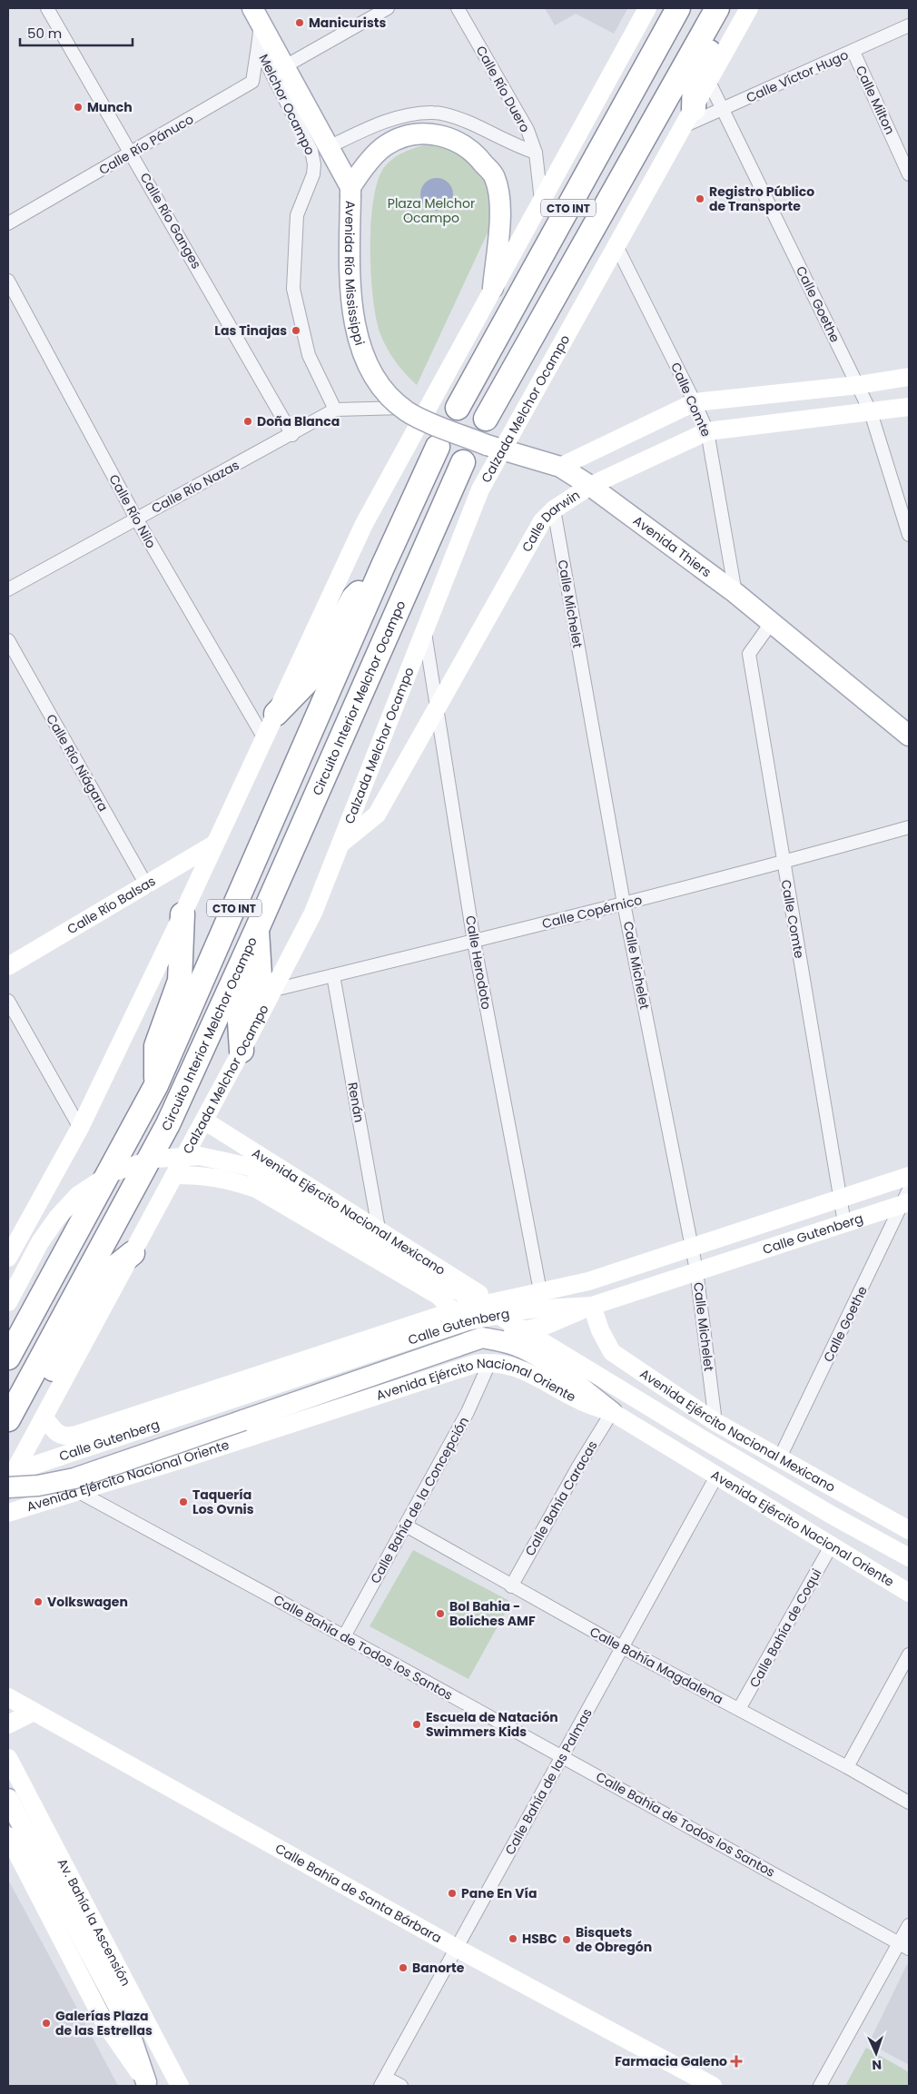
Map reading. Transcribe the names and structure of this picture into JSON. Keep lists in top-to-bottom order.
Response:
{
  "streets": {
    "highway": ["CTO INT", "Circuito Interior Melchor Ocampo"],
    "main road": [
      "Avenida Río Mississippi",
      "Calzada Melchor Ocampo",
      "Calle Darwin",
      "Avenida Thiers",
      "Calle Río Balsas",
      "Avenida Ejército Nacional Mexicano",
      "Calle Gutenberg",
      "Avenida Ejército Nacional Oriente",
      "Calle Bahía de Santa Bárbara",
      "Av. Bahía la Ascensión"
    ],
    "street": [
      "Calle Víctor Hugo",
      "Calle Río Duero",
      "Calle Milton",
      "Melchor Ocampo",
      "Calle Río Pánuco",
      "Calle Río Ganges",
      "Calle Goethe",
      "Calle Comte",
      "Calle Río Nazas",
      "Calle Río Nilo",
      "Calle Michelet",
      "Calle Río Niágara",
      "Calle Copérnico",
      "Calle Herodoto",
      "Renán",
      "Calle Bahía Caracas",
      "Calle Bahía de la Concepción",
      "Calle Bahía de Coqui",
      "Calle Bahía de Todos los Santos",
      "Calle Bahía Magdalena",
      "Calle Bahía de las Palmas"
    ]
  },
  "crossings": [
    ["Calle Víctor Hugo", "Calle Milton"],
    ["Calle Víctor Hugo", "Calle Goethe"],
    ["Calle Víctor Hugo", "Calzada Melchor Ocampo"],
    ["Calle Río Duero", "CTO INT"],
    ["Melchor Ocampo", "Calle Río Pánuco"],
    ["Melchor Ocampo", "Avenida Río Mississippi"],
    ["Melchor Ocampo", "Calle Río Nazas"],
    ["Calle Río Pánuco", "Calle Río Ganges"],
    ["CTO INT", "Calle Río Nilo"],
    ["CTO INT", "Calle Río Balsas"],
    ["Calle Río Ganges", "Calle Río Nazas"],
    ["Avenida Río Mississippi", "Avenida Thiers"],
    ["Calle Goethe", "Calzada Melchor Ocampo"],
    ["Calle Goethe", "Calle Darwin"],
    ["Calle Goethe", "Avenida Ejército Nacional Mexicano"],
    ["Calle Goethe", "Calle Gutenberg"],
    ["Calle Comte", "Calzada Melchor Ocampo"],
    ["Calle Comte", "Calle Darwin"],
    ["Calle Comte", "Avenida Thiers"],
    ["Calle Comte", "Calle Copérnico"],
    ["Calle Comte", "Calle Gutenberg"],
    ["Calzada Melchor Ocampo", "Calle Darwin"],
    ["Calzada Melchor Ocampo", "Avenida Thiers"],
    ["Calzada Melchor Ocampo", "Calle Copérnico"],
    ["Calzada Melchor Ocampo", "Calle Herodoto"],
    ["Calzada Melchor Ocampo", "Avenida Ejército Nacional Mexicano"],
    ["Calzada Melchor Ocampo", "Calle Gutenberg"],
    ["Calle Río Nazas", "Calle Río Nilo"],
    ["Calle Darwin", "Avenida Thiers"],
    ["Calle Darwin", "Calle Michelet"],
    ["Calle Darwin", "Calle Herodoto"],
    ["Calle Michelet", "Calle Copérnico"],
    ["Calle Michelet", "Avenida Ejército Nacional Mexicano"],
    ["Calle Michelet", "Calle Gutenberg"],
    ["Calle Río Niágara", "Calle Río Balsas"],
    ["Calle Copérnico", "Calle Herodoto"],
    ["Calle Copérnico", "Renán"],
    ["Calle Herodoto", "Calle Gutenberg"],
    ["Renán", "Avenida Ejército Nacional Mexicano"],
    ["Avenida Ejército Nacional Mexicano", "Calle Gutenberg"],
    ["Avenida Ejército Nacional Oriente", "Calle Bahía Caracas"],
    ["Avenida Ejército Nacional Oriente", "Calle Bahía de la Concepción"],
    ["Avenida Ejército Nacional Oriente", "Calle Bahía de Coqui"],
    ["Avenida Ejército Nacional Oriente", "Calle Bahía de Todos los Santos"],
    ["Avenida Ejército Nacional Oriente", "Calle Bahía de las Palmas"],
    ["Calle Bahía Caracas", "Calle Bahía Magdalena"],
    ["Calle Bahía de la Concepción", "Calle Bahía de Todos los Santos"],
    ["Calle Bahía de la Concepción", "Calle Bahía Magdalena"],
    ["Calle Bahía de Coqui", "Calle Bahía Magdalena"],
    ["Calle Bahía de Todos los Santos", "Calle Bahía de las Palmas"],
    ["Calle Bahía Magdalena", "Calle Bahía de las Palmas"],
    ["Calle Bahía de las Palmas", "Calle Bahía de Santa Bárbara"]
  ],
  "parks": ["Plaza Melchor Ocampo"],
  "places": {
    "other": [
      "Manicurists",
      "Munch",
      "Registro Público de Transporte",
      "Las Tinajas",
      "Doña Blanca",
      "Taquería Los Ovnis",
      "Volkswagen",
      "Bol Bahia - Boliches AMF",
      "Escuela de Natación Swimmers Kids",
      "Pane En Vía",
      "HSBC",
      "Bisquets de Obregón",
      "Banorte",
      "Galerías Plaza de las Estrellas"
    ],
    "health": ["Farmacia Galeno"]
  },
  "scale_bar": "50 m",
  "north": "bottom"
}
